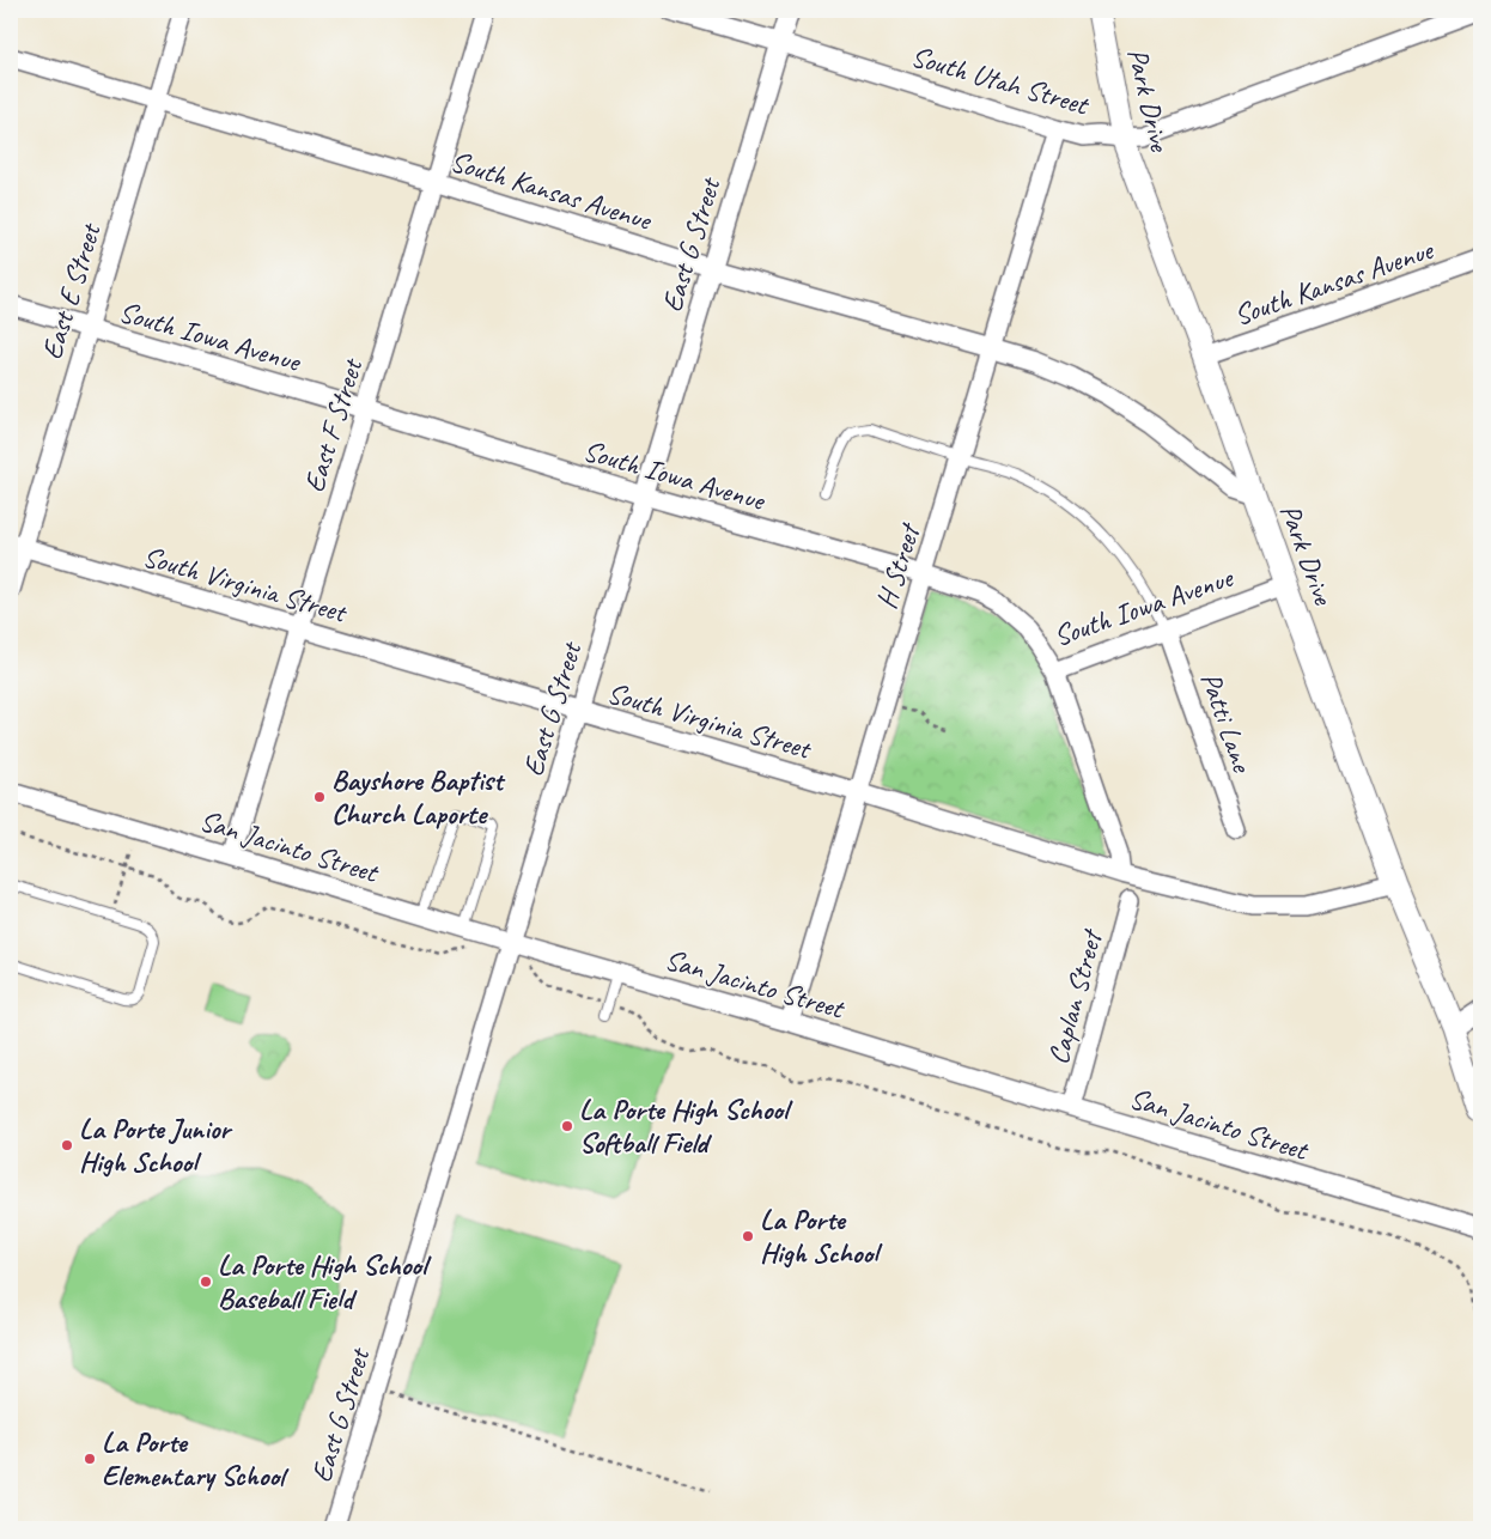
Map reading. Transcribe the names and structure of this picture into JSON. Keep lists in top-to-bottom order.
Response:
{
  "streets": {
    "street": [
      "South Utah Street",
      "Park Drive",
      "South Kansas Avenue",
      "East G Street",
      "East E Street",
      "South Iowa Avenue",
      "East F Street",
      "H Street",
      "South Virginia Street",
      "Patti Lane",
      "San Jacinto Street",
      "Caplan Street"
    ]
  },
  "crossings": [
    ["South Utah Street", "Park Drive"],
    ["South Utah Street", "East G Street"],
    ["South Utah Street", "H Street"],
    ["Park Drive", "South Kansas Avenue"],
    ["Park Drive", "South Iowa Avenue"],
    ["Park Drive", "South Virginia Street"],
    ["South Kansas Avenue", "East G Street"],
    ["South Kansas Avenue", "East E Street"],
    ["South Kansas Avenue", "East F Street"],
    ["South Kansas Avenue", "H Street"],
    ["East G Street", "South Iowa Avenue"],
    ["East G Street", "South Virginia Street"],
    ["East G Street", "San Jacinto Street"],
    ["East E Street", "South Iowa Avenue"],
    ["East E Street", "South Virginia Street"],
    ["South Iowa Avenue", "East F Street"],
    ["South Iowa Avenue", "H Street"],
    ["South Iowa Avenue", "Patti Lane"],
    ["East F Street", "South Virginia Street"],
    ["East F Street", "San Jacinto Street"],
    ["H Street", "South Virginia Street"],
    ["H Street", "San Jacinto Street"],
    ["San Jacinto Street", "Caplan Street"]
  ],
  "places": [
    "Bayshore Baptist Church Laporte",
    "La Porte High School Softball Field",
    "La Porte Junior High School",
    "La Porte High School",
    "La Porte High School Baseball Field",
    "La Porte Elementary School"
  ]
}
